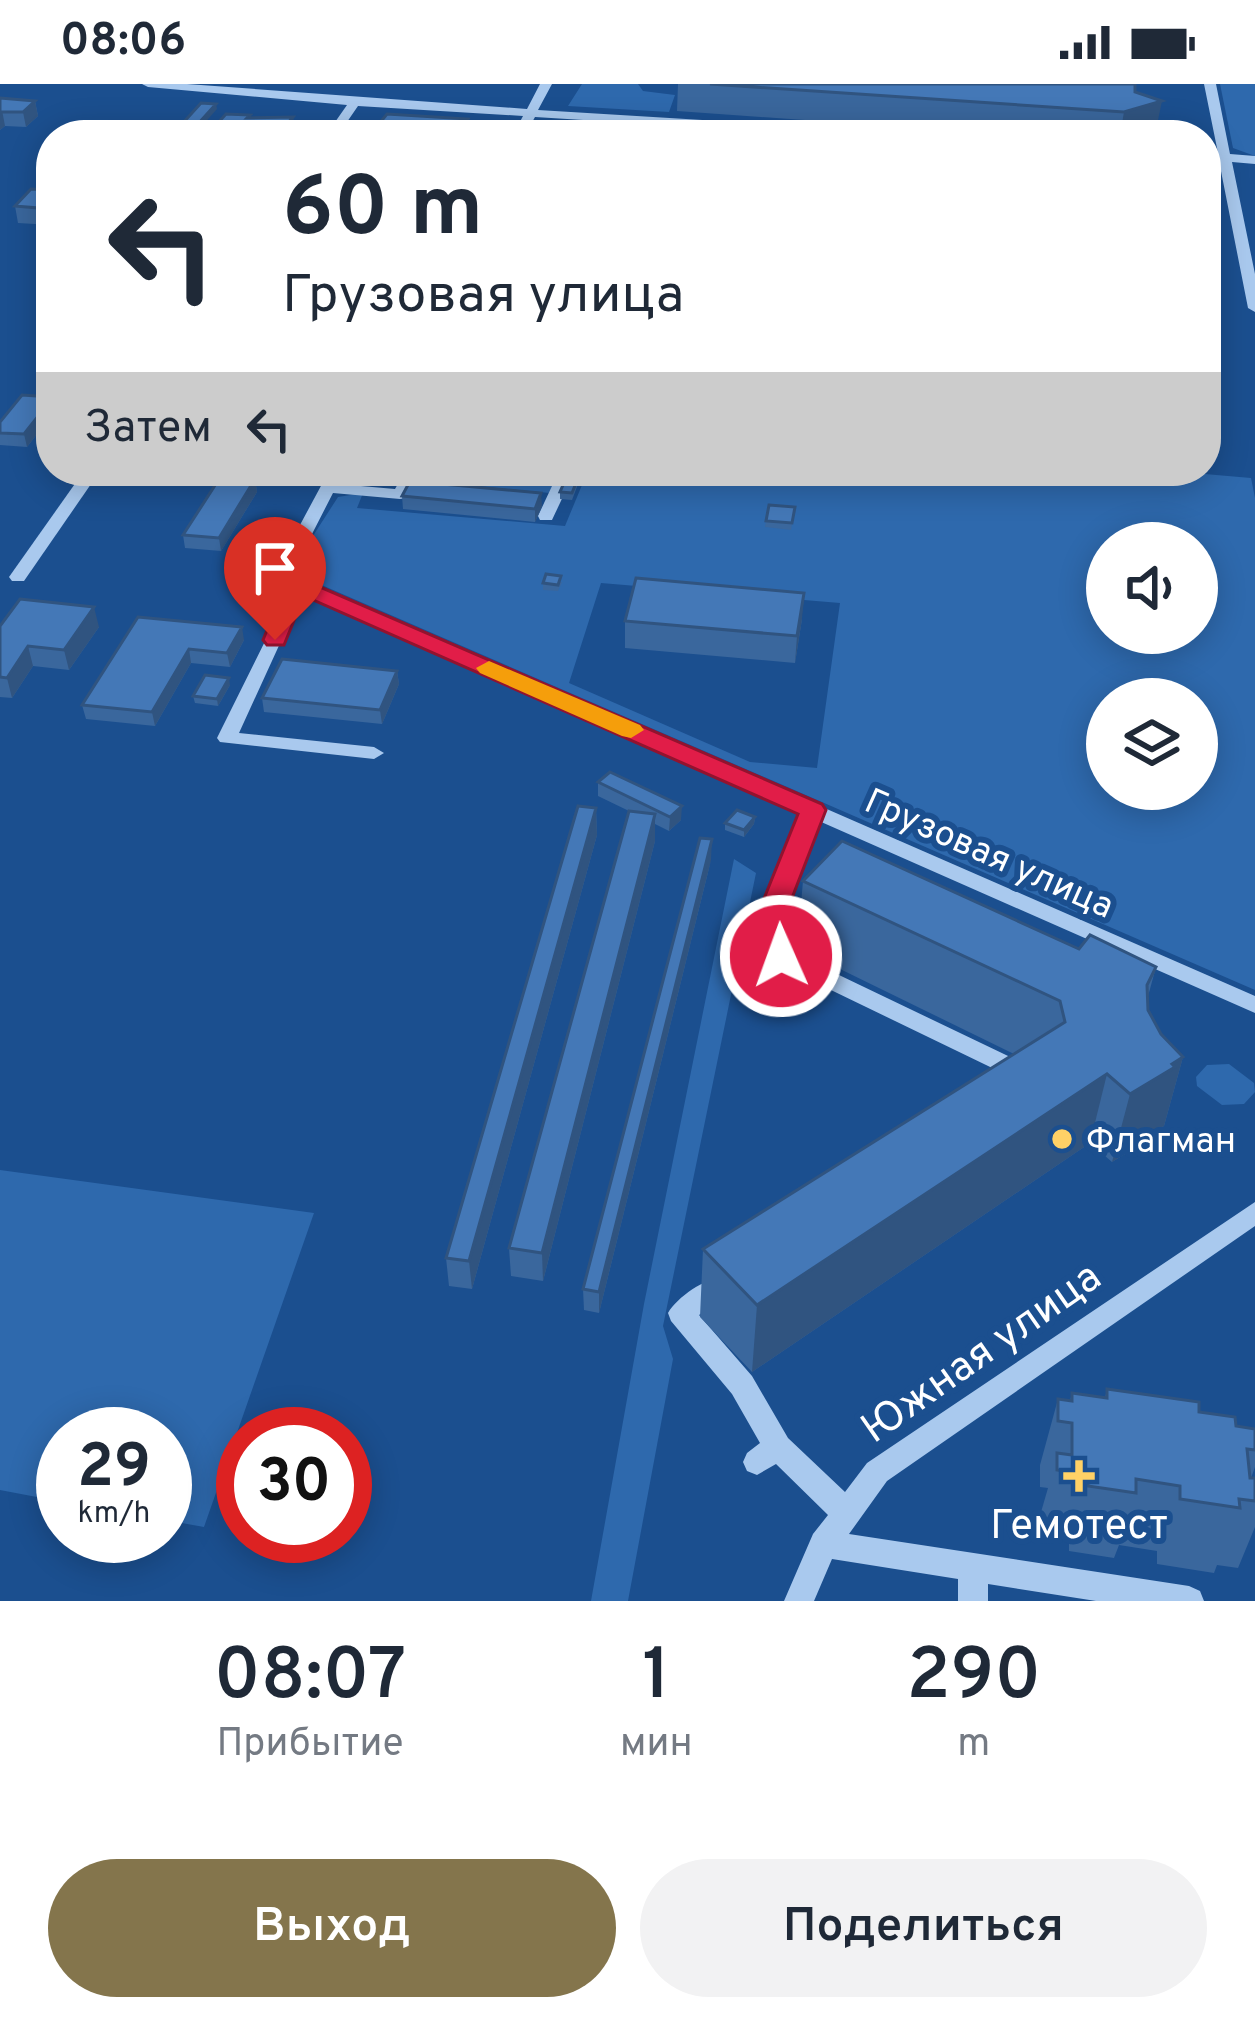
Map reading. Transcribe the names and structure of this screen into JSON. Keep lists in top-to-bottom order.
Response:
{
  "streets": {
    "street": ["Грузовая улица", "Южная улица"]
  },
  "places": {
    "other": ["Флагман"],
    "health": ["Гемотест"]
  },
  "page": {
    "status": "08:06",
    "turn": ["60 m", "Грузовая улица"],
    "then": "Затем",
    "speed": "29 km/h",
    "limit": "30",
    "eta": [
      "08:07",
      "Прибытие",
      "1",
      "мин",
      "290",
      "m"
    ],
    "buttons": ["Выход", "Поделиться"]
  }
}
